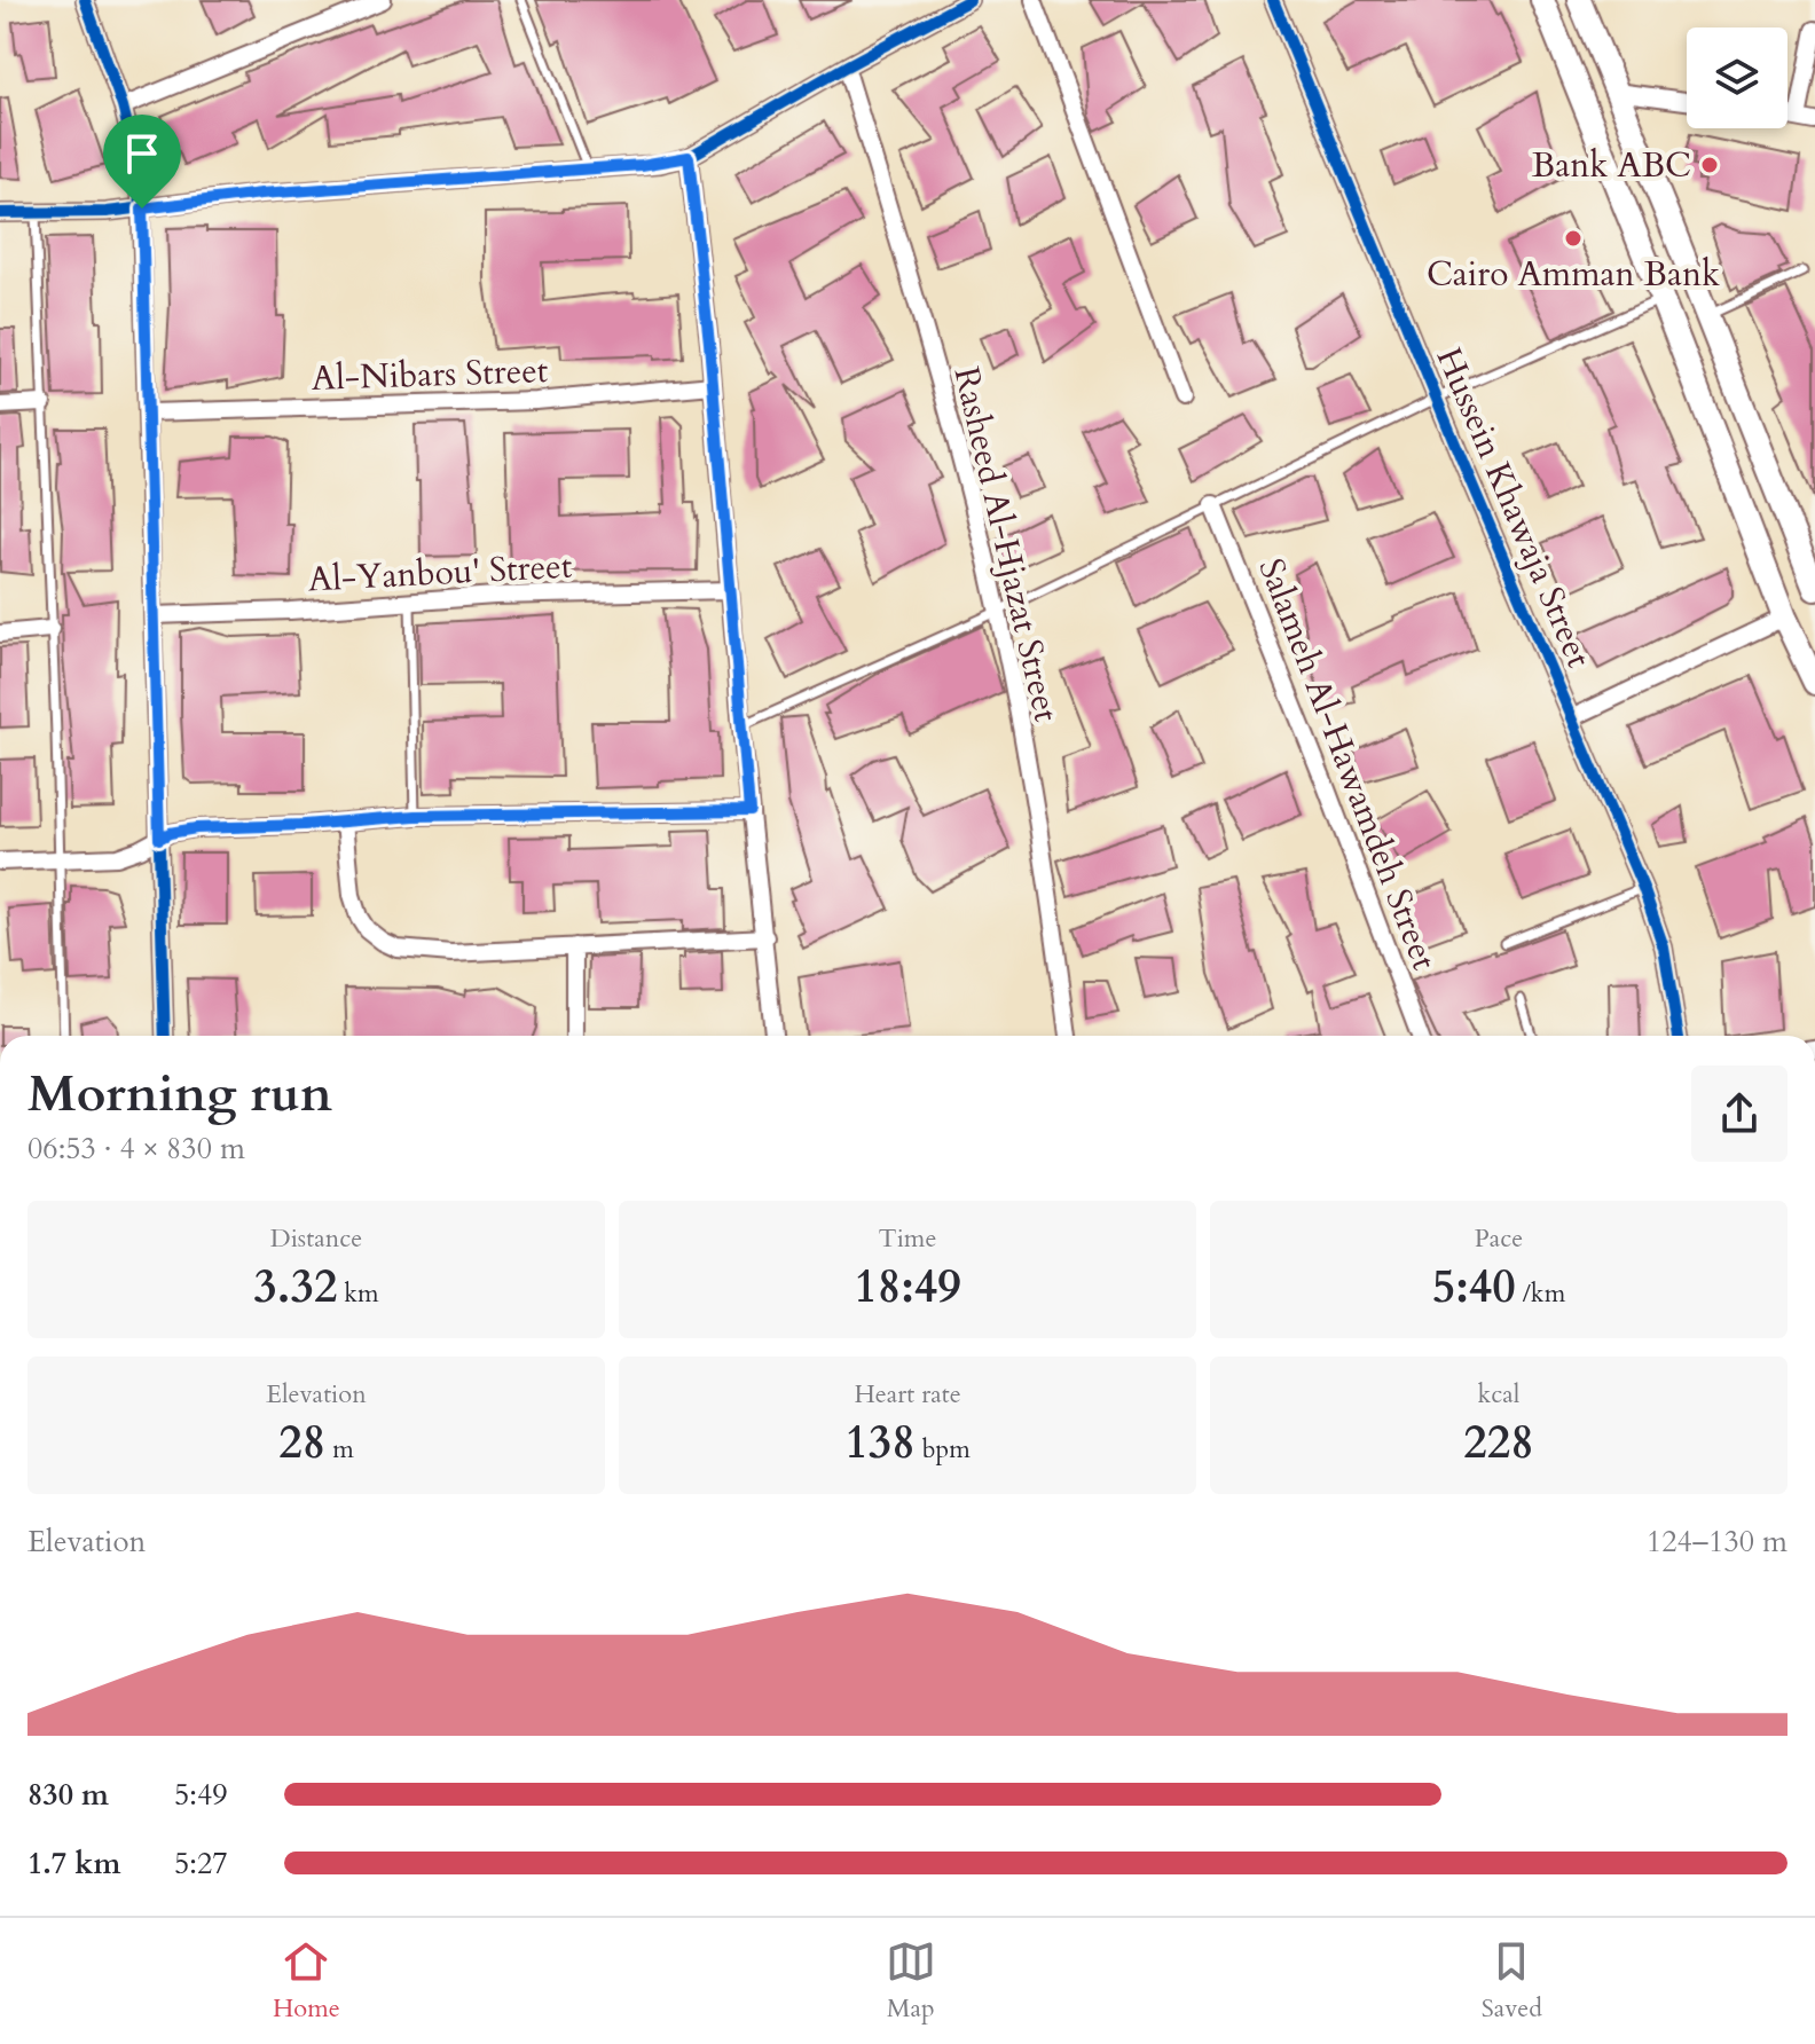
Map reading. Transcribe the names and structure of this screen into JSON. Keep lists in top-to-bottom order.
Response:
{
  "streets": {
    "street": [
      "Al-Nibars Street",
      "Hussein Khawaja Street",
      "Rasheed Al-Hjazat Street",
      "Al-Yanbou' Street",
      "Salameh Al-Hawamdeh Street"
    ]
  },
  "places": ["Bank ABC", "Cairo Amman Bank"],
  "page": {
    "heading": ["Morning run", "06:53 · 4 × 830 m"],
    "stats": [
      ["Distance", "3.32 km"],
      ["Time", "18:49"],
      ["Pace", "5:40 /km"],
      ["Elevation", "28 m"],
      ["Heart rate", "138 bpm"],
      ["kcal", "228"]
    ],
    "chart": ["Elevation", "124–130 m"],
    "list": [
      {
        "name": "830 m",
        "note": "5:49"
      },
      {
        "name": "1.7 km",
        "note": "5:27"
      }
    ],
    "tabs": ["Home", "Map", "Saved"]
  }
}
